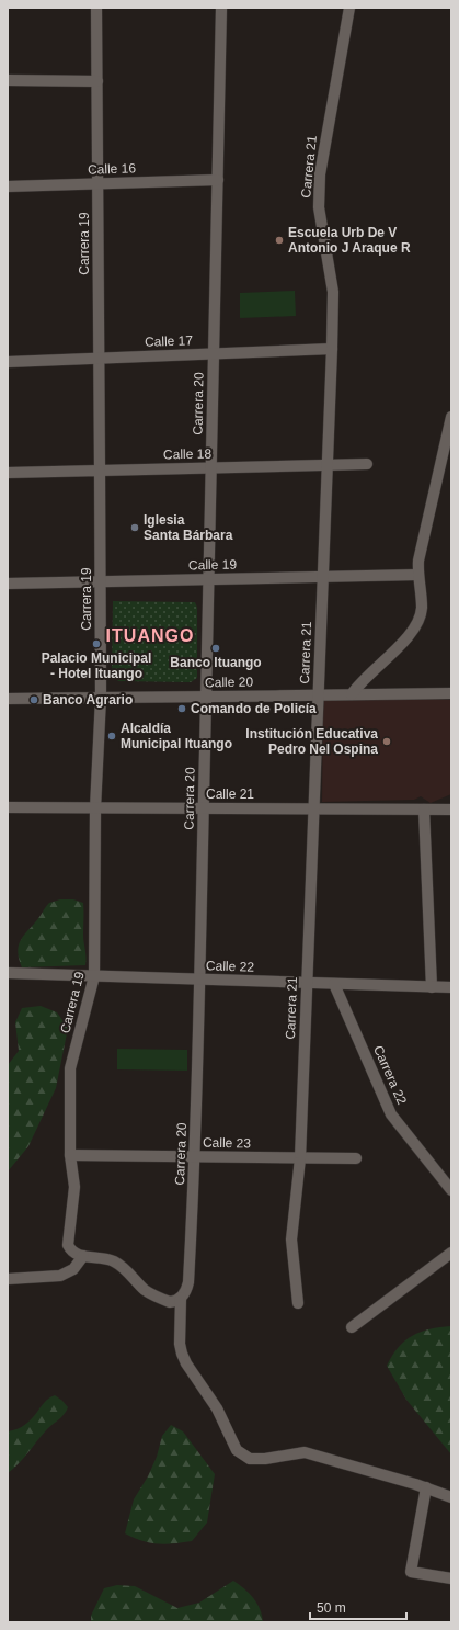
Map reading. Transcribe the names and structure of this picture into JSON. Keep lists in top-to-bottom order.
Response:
{
  "streets": {
    "street": [
      "Carrera 21",
      "Calle 16",
      "Carrera 19",
      "Calle 17",
      "Carrera 20",
      "Calle 18",
      "Calle 19",
      "Calle 20",
      "Calle 21",
      "Calle 22",
      "Carrera 22",
      "Calle 23"
    ]
  },
  "crossings": [
    ["Carrera 21", "Calle 17"],
    ["Carrera 21", "Calle 18"],
    ["Carrera 21", "Calle 19"],
    ["Carrera 21", "Calle 20"],
    ["Carrera 21", "Calle 21"],
    ["Carrera 21", "Calle 22"],
    ["Carrera 21", "Calle 23"],
    ["Calle 16", "Carrera 19"],
    ["Calle 16", "Carrera 20"],
    ["Carrera 19", "Calle 17"],
    ["Carrera 19", "Calle 18"],
    ["Carrera 19", "Calle 19"],
    ["Carrera 19", "Calle 20"],
    ["Carrera 19", "Calle 21"],
    ["Carrera 19", "Calle 22"],
    ["Carrera 19", "Calle 23"],
    ["Calle 17", "Carrera 20"],
    ["Carrera 20", "Calle 18"],
    ["Carrera 20", "Calle 19"],
    ["Carrera 20", "Calle 20"],
    ["Carrera 20", "Calle 21"],
    ["Carrera 20", "Calle 22"],
    ["Carrera 20", "Calle 23"],
    ["Calle 22", "Carrera 22"]
  ],
  "districts": ["ITUANGO"],
  "places": [
    "Escuela Urb De V Antonio J Araque R",
    "Iglesia Santa Bárbara",
    "Palacio Municipal - Hotel Ituango",
    "Banco Ituango",
    "Banco Agrario",
    "Comando de Policía",
    "Alcaldía Municipal Ituango",
    "Institución Educativa Pedro Nel Ospina"
  ],
  "scale_bar": "50 m"
}
